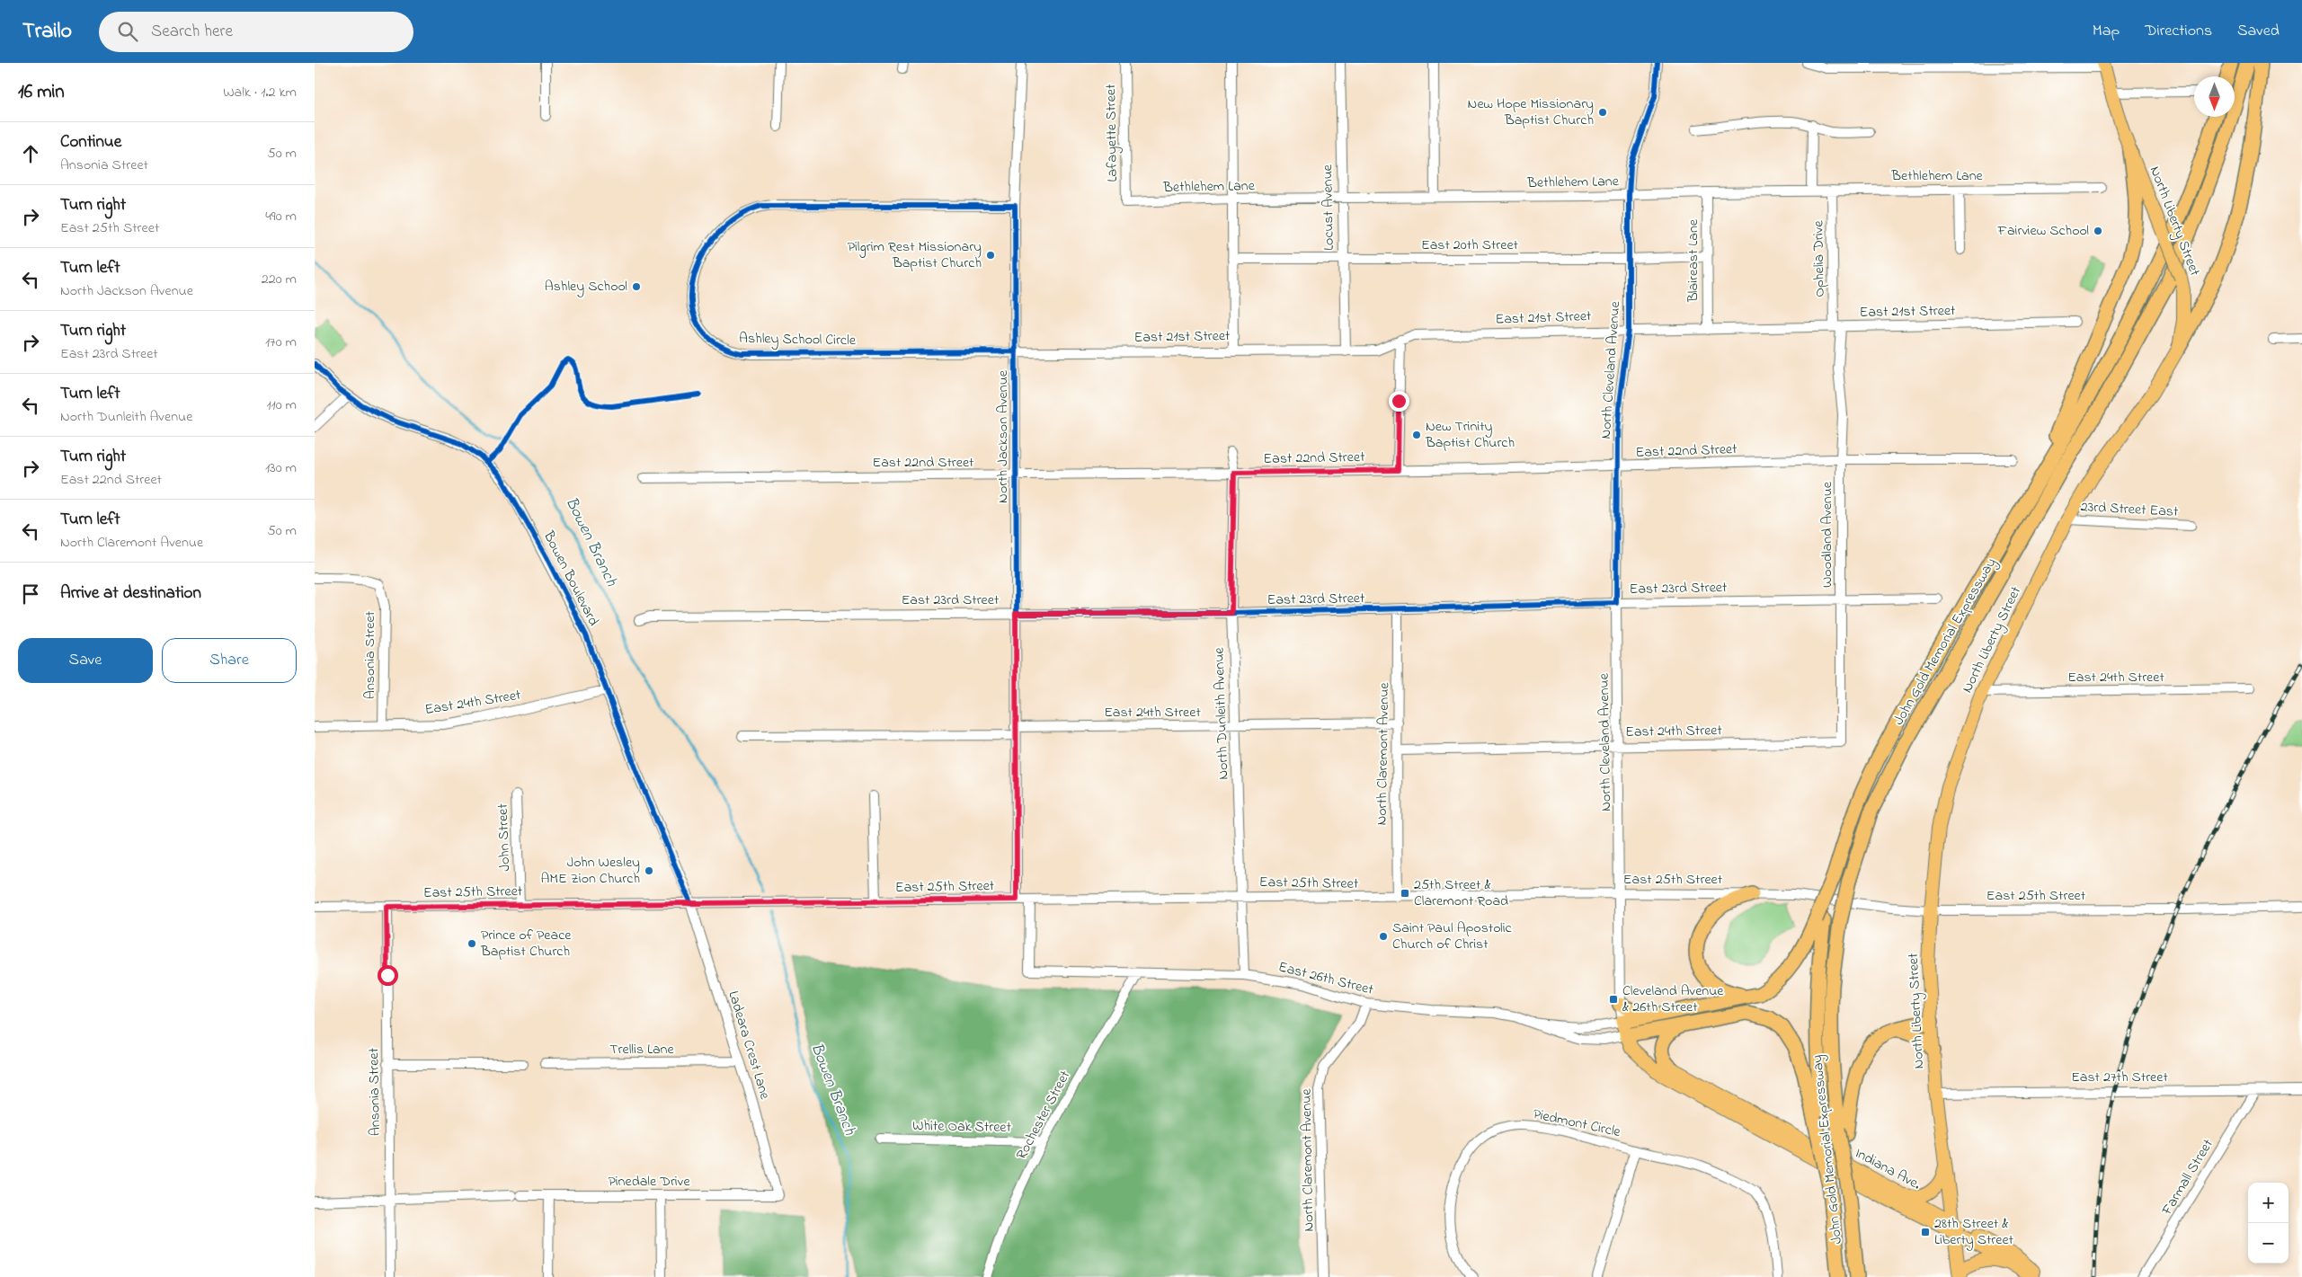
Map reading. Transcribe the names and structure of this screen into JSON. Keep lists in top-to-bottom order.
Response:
{
  "streets": {
    "highway": ["John Gold Memorial Expressway"],
    "main road": ["North Liberty Street", "Indiana Ave."],
    "street": [
      "Lafayette Street",
      "Bethlehem Lane",
      "Locust Avenue",
      "East 20th Street",
      "Ophelia Drive",
      "Blaireast Lane",
      "East 21st Street",
      "Ashley School Circle",
      "North Cleveland Avenue",
      "North Jackson Avenue",
      "East 22nd Street",
      "23rd Street East",
      "Woodland Avenue",
      "Bowen Boulevard",
      "East 23rd Street",
      "Ansonia Street",
      "East 24th Street",
      "North Dunleith Avenue",
      "North Claremont Avenue",
      "John Street",
      "East 25th Street",
      "East 26th Street",
      "Ladeara Crest Lane",
      "Trellis Lane",
      "East 27th Street",
      "Rochester Street",
      "Piedmont Circle",
      "White Oak Street",
      "Farmall Street",
      "Pinedale Drive"
    ]
  },
  "crossings": [
    ["Lafayette Street", "Bethlehem Lane"],
    ["Bethlehem Lane", "Locust Avenue"],
    ["Bethlehem Lane", "Ophelia Drive"],
    ["Bethlehem Lane", "Blaireast Lane"],
    ["Bethlehem Lane", "North Cleveland Avenue"],
    ["Locust Avenue", "East 20th Street"],
    ["Locust Avenue", "East 21st Street"],
    ["North Liberty Street", "23rd Street East"],
    ["North Liberty Street", "East 24th Street"],
    ["North Liberty Street", "East 25th Street"],
    ["North Liberty Street", "East 27th Street"],
    ["North Liberty Street", "Indiana Ave."],
    ["East 20th Street", "Blaireast Lane"],
    ["East 20th Street", "North Cleveland Avenue"],
    ["Ophelia Drive", "East 21st Street"],
    ["Ophelia Drive", "Woodland Avenue"],
    ["Blaireast Lane", "East 21st Street"],
    ["East 21st Street", "Ashley School Circle"],
    ["East 21st Street", "North Cleveland Avenue"],
    ["East 21st Street", "North Jackson Avenue"],
    ["East 21st Street", "Woodland Avenue"],
    ["Ashley School Circle", "North Jackson Avenue"],
    ["North Cleveland Avenue", "East 22nd Street"],
    ["North Cleveland Avenue", "East 23rd Street"],
    ["North Cleveland Avenue", "East 24th Street"],
    ["North Cleveland Avenue", "East 25th Street"],
    ["North Cleveland Avenue", "Indiana Ave."],
    ["North Jackson Avenue", "East 22nd Street"],
    ["North Jackson Avenue", "East 23rd Street"],
    ["North Jackson Avenue", "East 24th Street"],
    ["North Jackson Avenue", "East 25th Street"],
    ["East 22nd Street", "Woodland Avenue"],
    ["East 22nd Street", "North Dunleith Avenue"],
    ["Woodland Avenue", "East 23rd Street"],
    ["Woodland Avenue", "East 24th Street"],
    ["Bowen Boulevard", "East 24th Street"],
    ["Bowen Boulevard", "East 25th Street"],
    ["Bowen Boulevard", "Ladeara Crest Lane"],
    ["East 23rd Street", "North Dunleith Avenue"],
    ["East 23rd Street", "North Claremont Avenue"],
    ["Ansonia Street", "East 24th Street"],
    ["Ansonia Street", "East 25th Street"],
    ["Ansonia Street", "Pinedale Drive"],
    ["East 24th Street", "North Dunleith Avenue"],
    ["East 24th Street", "North Claremont Avenue"],
    ["North Dunleith Avenue", "East 25th Street"],
    ["North Dunleith Avenue", "East 26th Street"],
    ["North Claremont Avenue", "East 25th Street"],
    ["North Claremont Avenue", "East 26th Street"],
    ["John Street", "East 25th Street"],
    ["East 25th Street", "East 26th Street"],
    ["East 25th Street", "Ladeara Crest Lane"],
    ["East 26th Street", "Rochester Street"],
    ["Ladeara Crest Lane", "Trellis Lane"],
    ["Ladeara Crest Lane", "Pinedale Drive"],
    ["East 27th Street", "Farmall Street"],
    ["Rochester Street", "White Oak Street"]
  ],
  "water": ["Bowen Branch"],
  "places": {
    "other": [
      "New Hope Missionary Baptist Church",
      "Fairview School",
      "Pilgrim Rest Missionary Baptist Church",
      "Ashley School",
      "New Trinity Baptist Church",
      "John Wesley AME Zion Church",
      "Saint Paul Apostolic Church of Christ",
      "Prince of Peace Baptist Church"
    ],
    "transit": ["25th Street & Claremont Road", "Cleveland Avenue & 26th Street", "28th Street & Liberty Street"]
  },
  "north": "bottom",
  "page": {
    "header": "Trailo",
    "search": "Search here",
    "nav": ["Map", "Directions", "Saved"],
    "heading": ["16 min", "Walk · 1.2 km"],
    "list": [
      ["Continue", "Ansonia Street", "50 m"],
      ["Turn right", "East 25th Street", "490 m"],
      ["Turn left", "North Jackson Avenue", "220 m"],
      ["Turn right", "East 23rd Street", "170 m"],
      ["Turn left", "North Dunleith Avenue", "110 m"],
      ["Turn right", "East 22nd Street", "130 m"],
      ["Turn left", "North Claremont Avenue", "50 m"],
      "Arrive at destination"
    ],
    "buttons": ["Save", "Share"],
    "map_buttons": ["+", "−"]
  }
}
